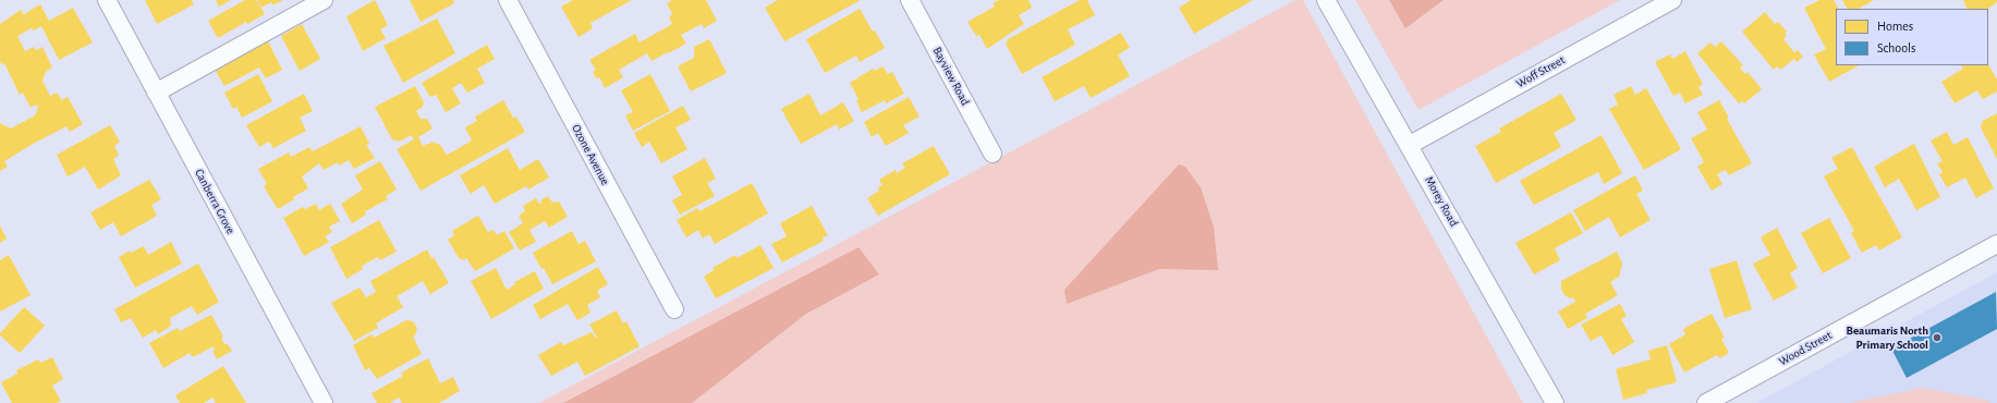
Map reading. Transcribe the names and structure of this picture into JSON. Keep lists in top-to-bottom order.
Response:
{
  "streets": {
    "street": [
      "Woff Street",
      "Bayview Road",
      "Ozone Avenue",
      "Canberra Grove",
      "Morey Road",
      "Wood Street"
    ]
  },
  "crossings": [
    ["Woff Street", "Morey Road"]
  ],
  "places": ["Beaumaris North Primary School"],
  "legend": ["Homes", "Schools"]
}
